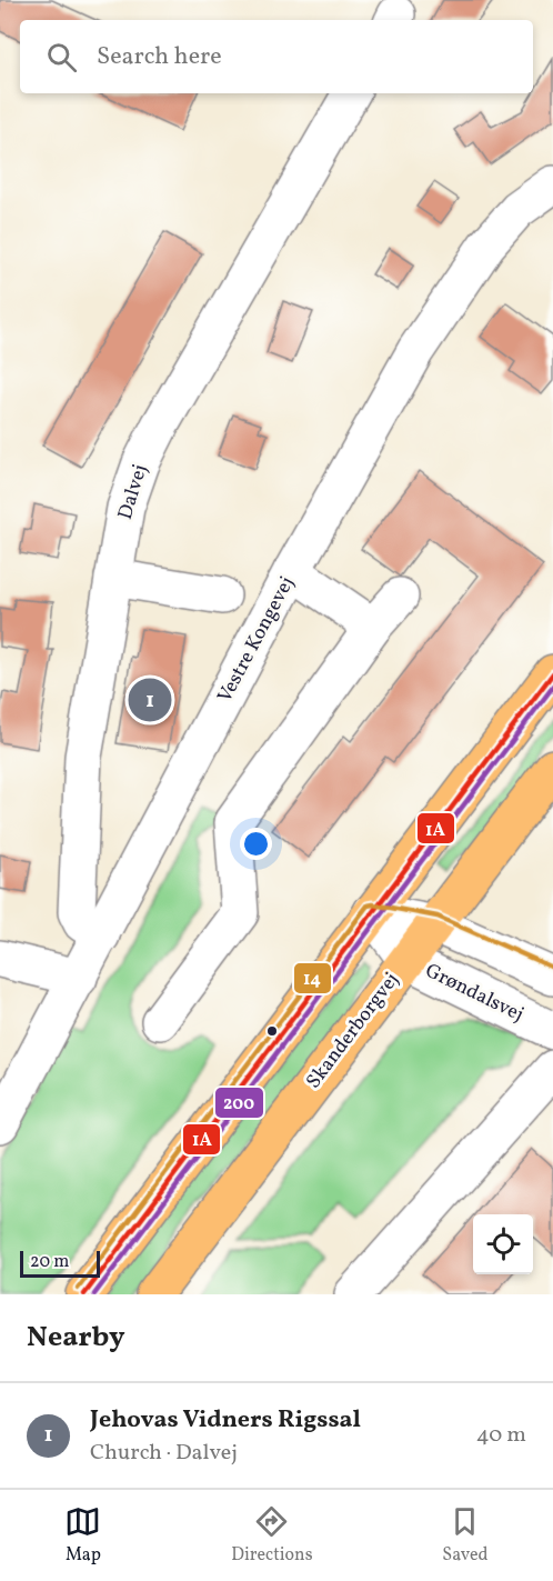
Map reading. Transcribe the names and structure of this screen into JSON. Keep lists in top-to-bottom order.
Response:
{
  "streets": {
    "main road": ["Skanderborgvej"],
    "street": ["Dalvej", "Vestre Kongevej", "Grøndalsvej"]
  },
  "crossings": [
    ["Dalvej", "Vestre Kongevej"],
    ["Grøndalsvej", "Skanderborgvej"]
  ],
  "lines": ["transit line 1A", "transit line 200", "transit line 14"],
  "scale_bar": "20 m",
  "page": {
    "search": "Search here",
    "pins": "1",
    "scale": "20 m",
    "heading": "Nearby",
    "list": [
      {
        "mark": "1",
        "name": "Jehovas Vidners Rigssal",
        "note": "Church · Dalvej",
        "value": "40 m"
      }
    ],
    "nav": ["Map", "Directions", "Saved"]
  }
}
